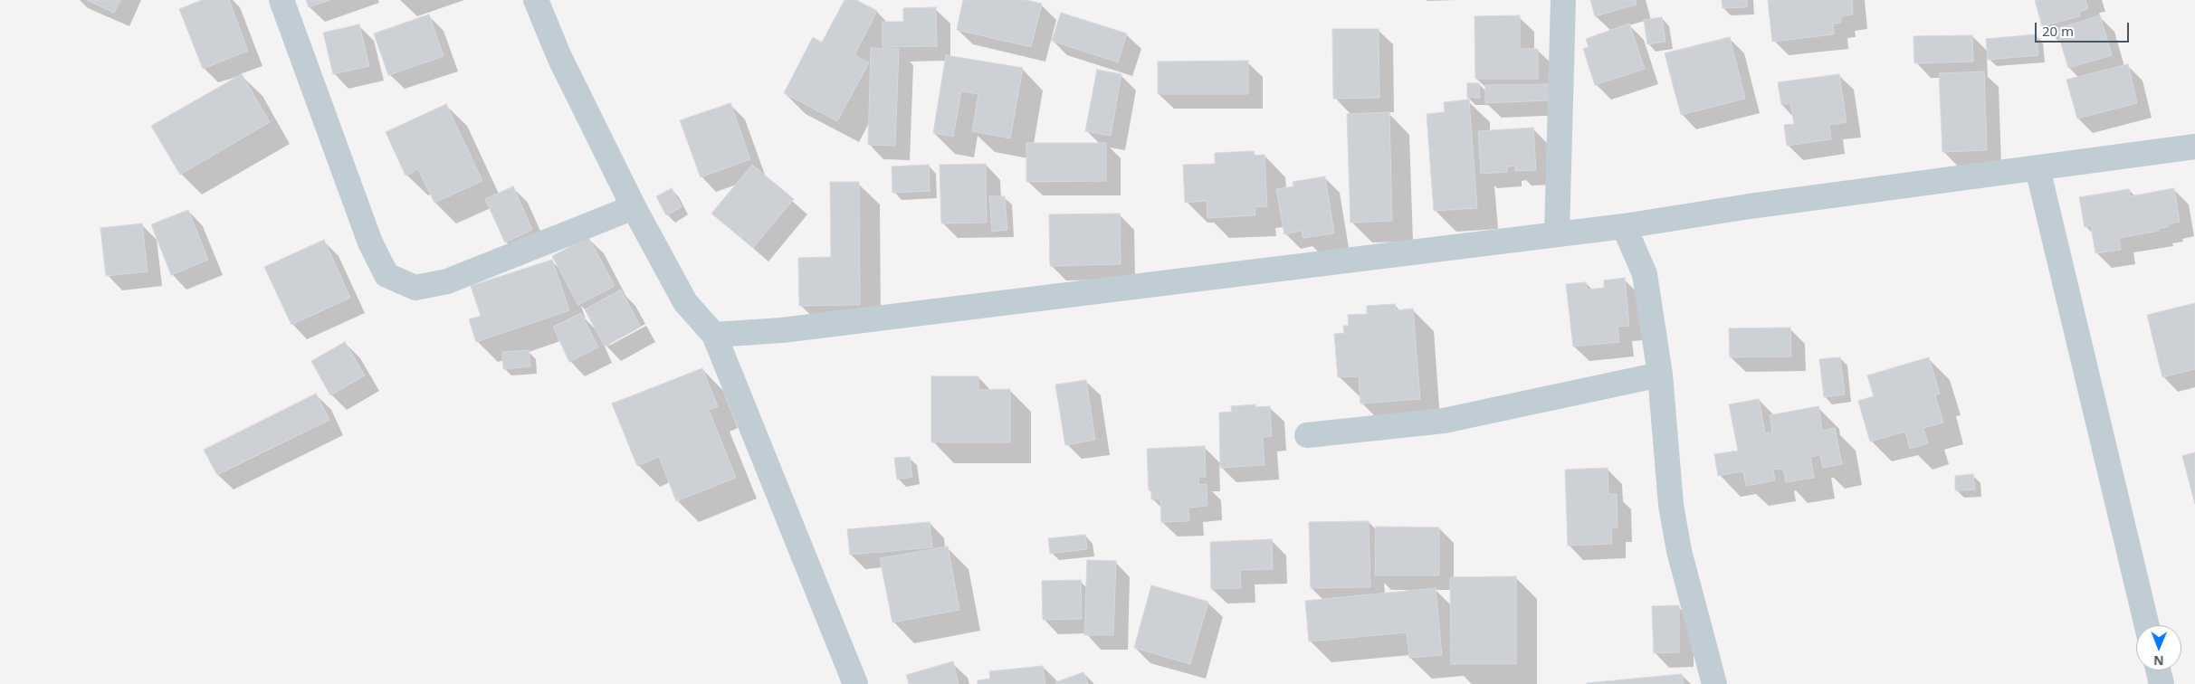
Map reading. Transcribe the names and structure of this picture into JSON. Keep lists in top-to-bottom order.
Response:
{
  "scale_bar": "20 m",
  "north": "bottom"
}
